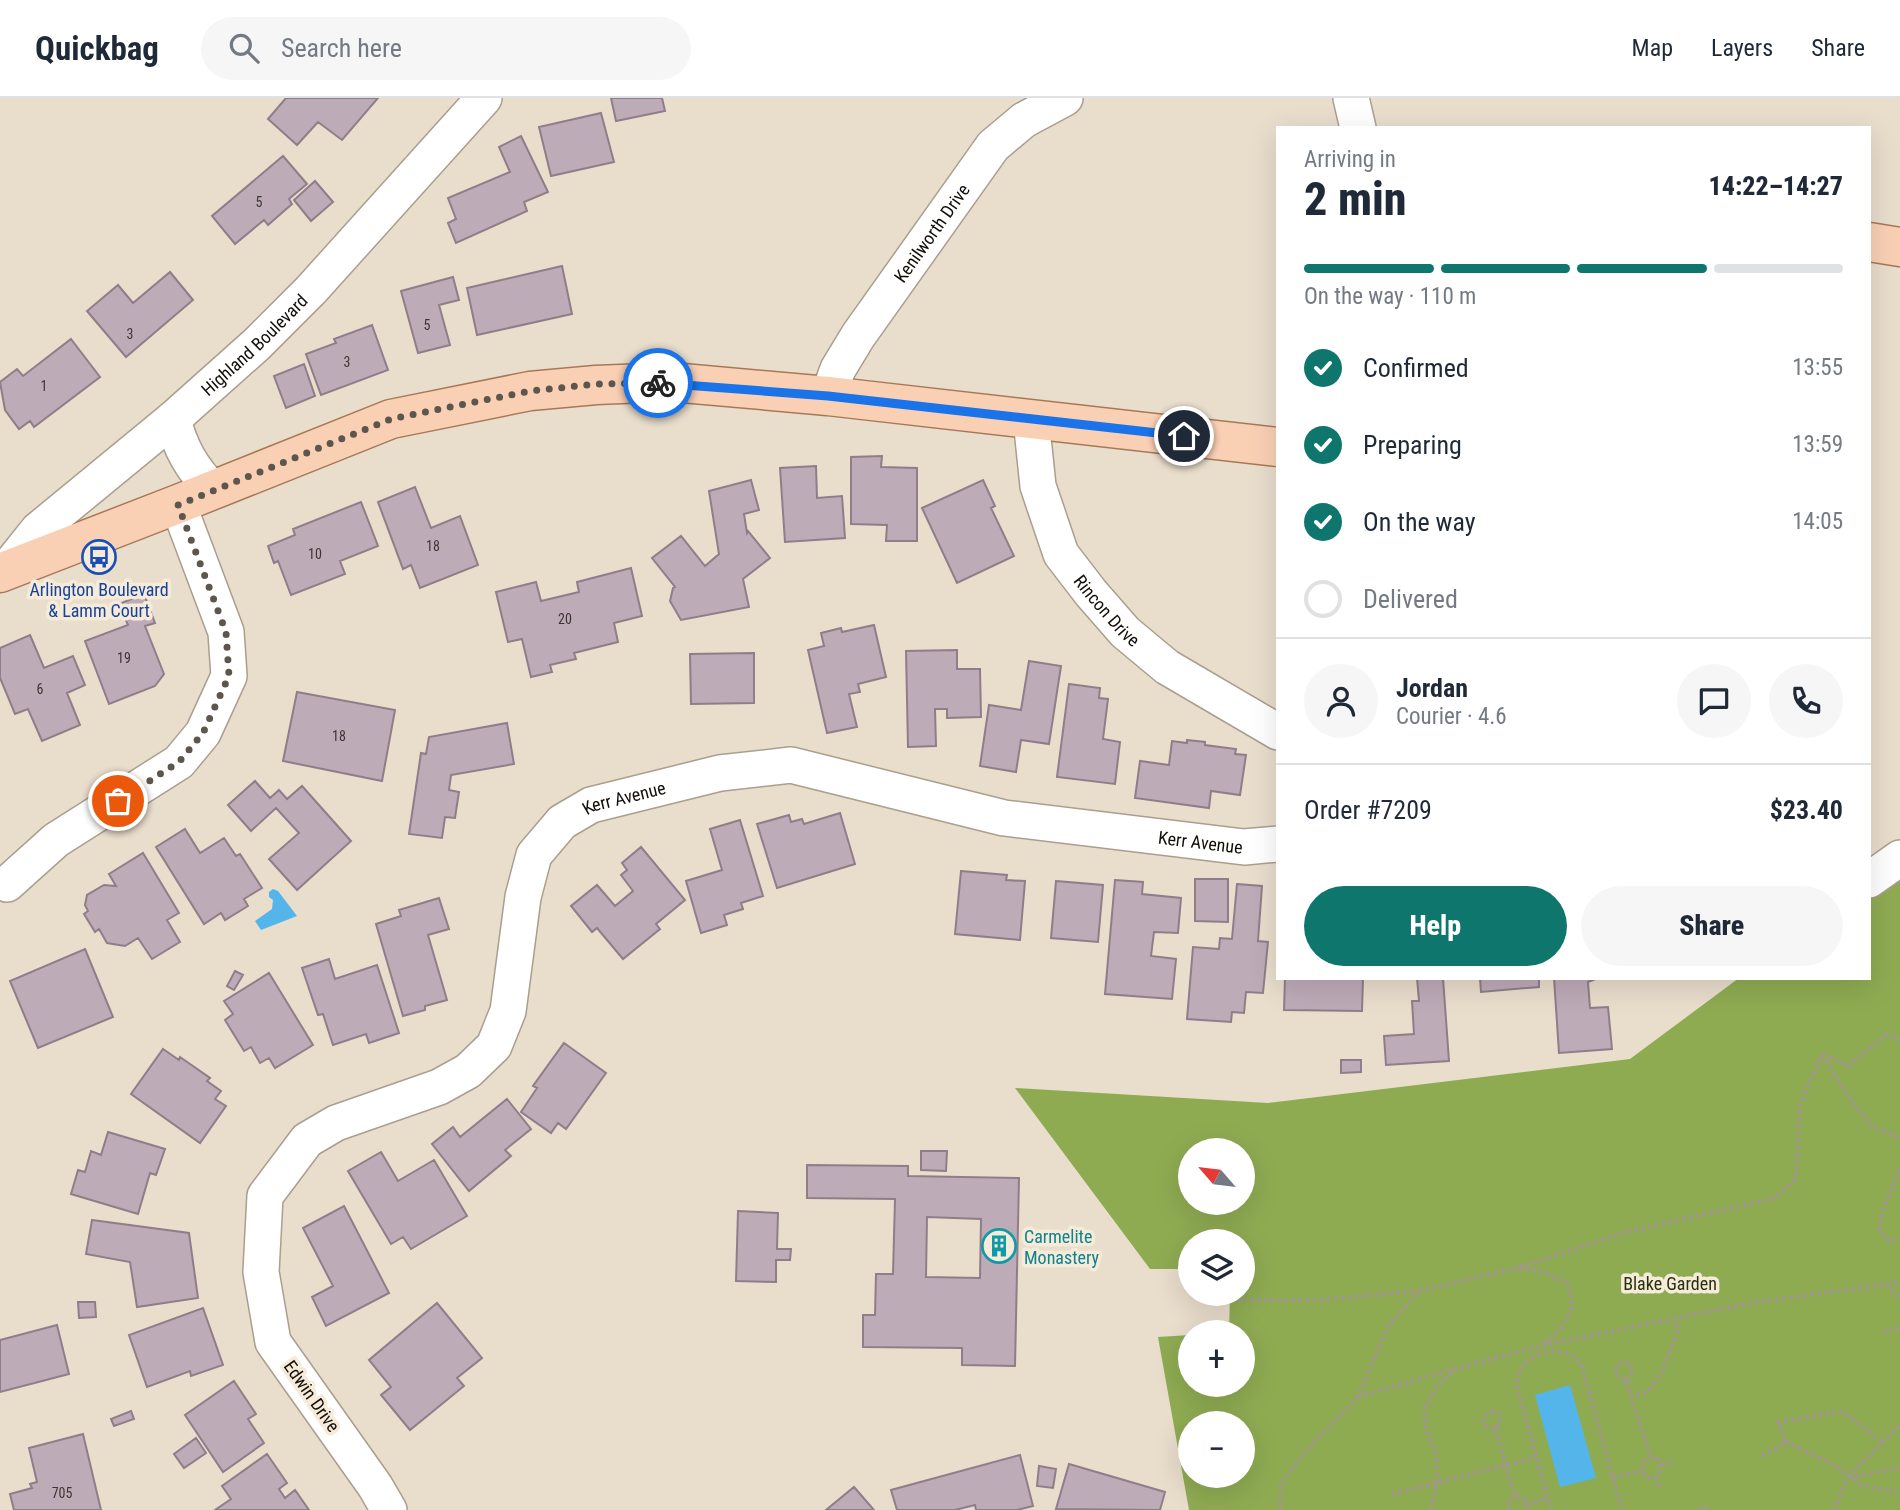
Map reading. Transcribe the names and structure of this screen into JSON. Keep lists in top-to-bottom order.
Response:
{
  "streets": {
    "street": [
      "Kenilworth Drive",
      "Highland Boulevard",
      "Rincon Drive",
      "Kerr Avenue",
      "Edwin Drive"
    ]
  },
  "crossings": [
    ["Kerr Avenue", "Edwin Drive"]
  ],
  "parks": ["Blake Garden"],
  "places": {
    "bus stop": ["Arlington Boulevard & Lamm Court"],
    "building": ["Carmelite Monastery"]
  },
  "house_numbers": [
    "5",
    "5",
    "3",
    "3",
    "1",
    "18",
    "10",
    "20",
    "19",
    "6",
    "18",
    "705"
  ],
  "north": "top left",
  "page": {
    "header": "Quickbag",
    "search": "Search here",
    "nav": ["Map", "Layers", "Share"],
    "heading": ["2 min", "Arriving in", "14:22–14:27"],
    "panel": [
      "Jordan",
      "Courier · 4.6",
      "Order #7209",
      "$23.40"
    ],
    "bar": "On the way · 110 m",
    "list": [
      ["Confirmed", "13:55"],
      ["Preparing", "13:59"],
      ["On the way", "14:05"],
      "Delivered"
    ],
    "buttons": ["Help", "Share"],
    "map_buttons": ["+", "−"]
  }
}
